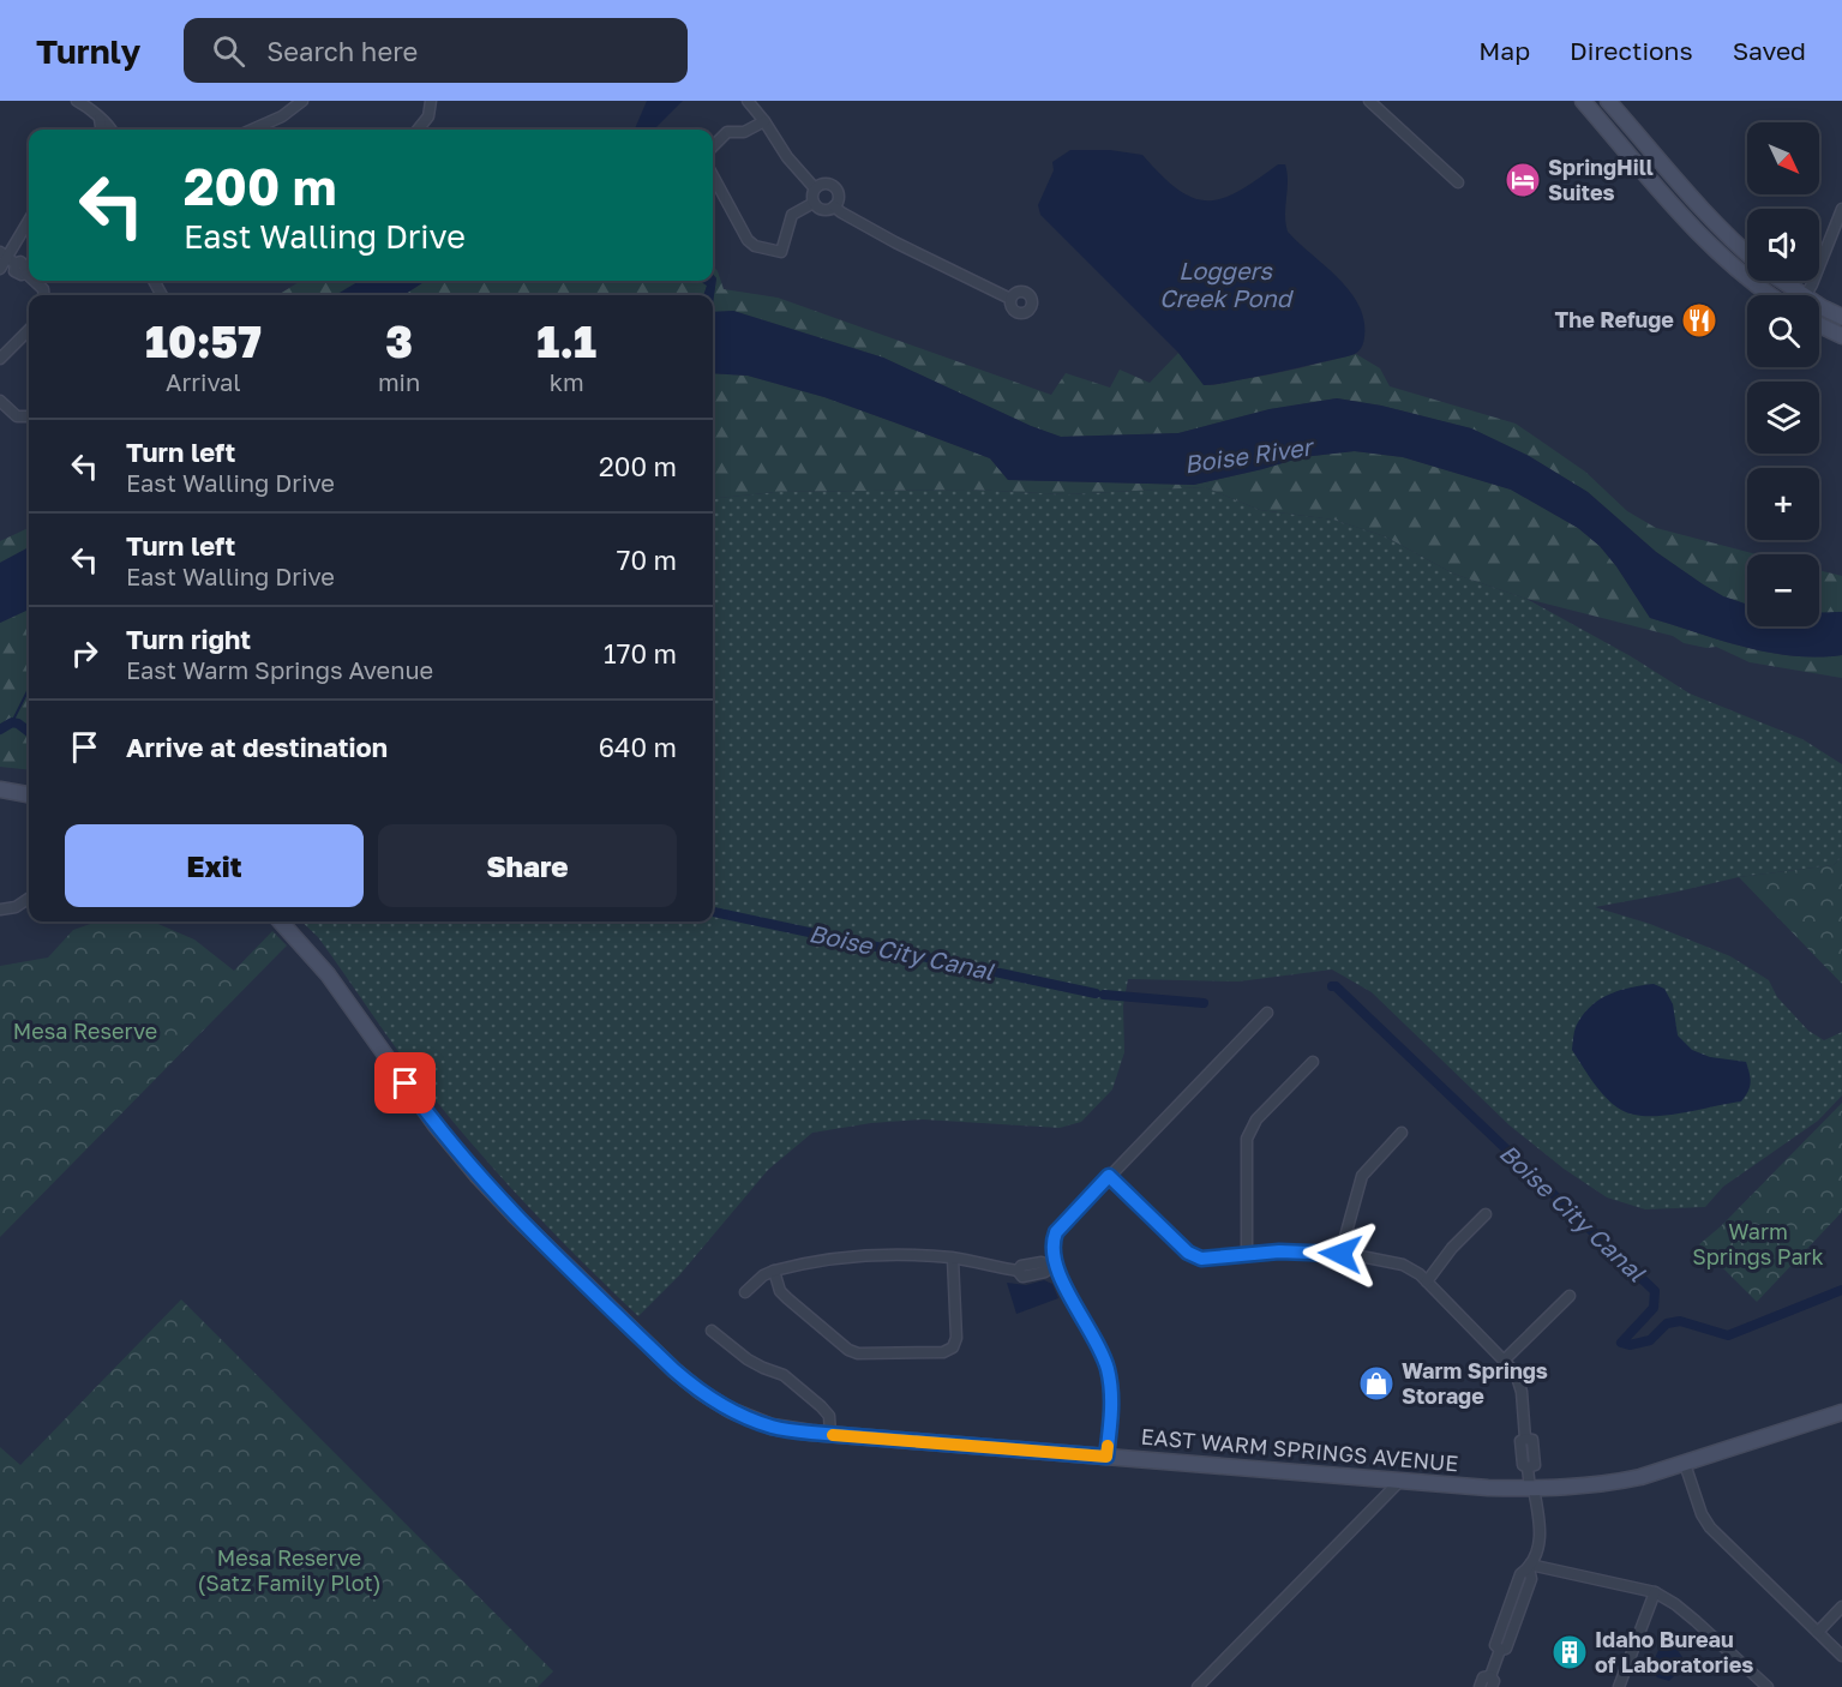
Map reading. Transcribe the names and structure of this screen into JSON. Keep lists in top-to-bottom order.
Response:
{
  "streets": {
    "street": ["EAST WARM SPRINGS AVENUE"]
  },
  "water": ["Loggers Creek Pond", "Boise River", "Boise City Canal"],
  "parks": ["Mesa Reserve", "Warm Springs Park", "Mesa Reserve (Satz Family Plot)"],
  "places": {
    "hotel": ["SpringHill Suites"],
    "restaurant": ["The Refuge"],
    "shop": ["Warm Springs Storage"],
    "building": ["Idaho Bureau of Laboratories"]
  },
  "north": "bottom right",
  "page": {
    "header": "Turnly",
    "search": "Search here",
    "nav": ["Map", "Directions", "Saved"],
    "map_buttons": ["+", "−"],
    "turn": ["200 m", "East Walling Drive"],
    "eta": [
      "10:57",
      "Arrival",
      "3",
      "min",
      "1.1",
      "km"
    ],
    "list": [
      {
        "name": "Turn left",
        "note": "East Walling Drive",
        "value": "200 m"
      },
      {
        "name": "Turn left",
        "note": "East Walling Drive",
        "value": "70 m"
      },
      {
        "name": "Turn right",
        "note": "East Warm Springs Avenue",
        "value": "170 m"
      },
      {
        "name": "Arrive at destination",
        "value": "640 m"
      }
    ],
    "buttons": ["Exit", "Share"]
  }
}
